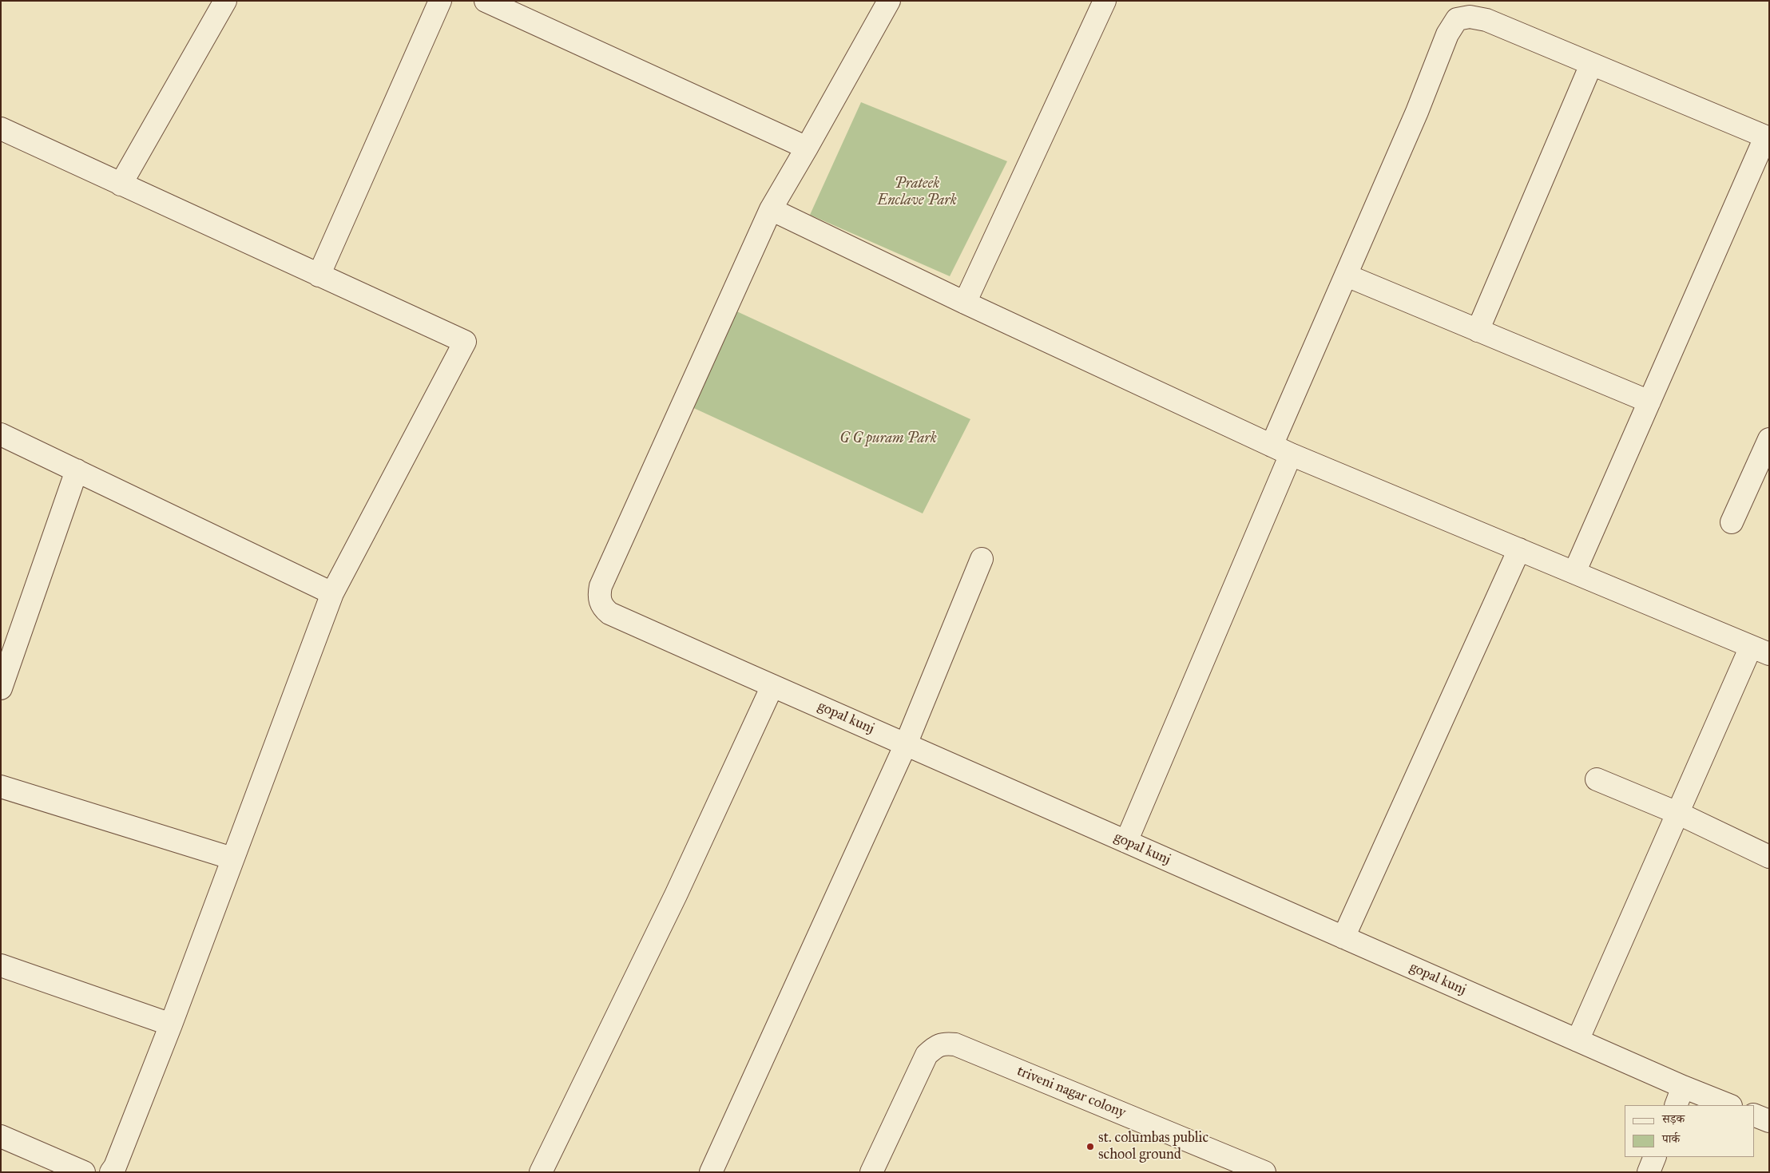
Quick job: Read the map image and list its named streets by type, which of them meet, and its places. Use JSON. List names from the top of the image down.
{
  "streets": {
    "street": ["gopal kunj", "triveni nagar colony"]
  },
  "parks": ["Prateek Enclave Park", "G G puram Park"],
  "places": ["st. columbas public school ground"],
  "legend": ["सड़क", "पार्क"]
}
